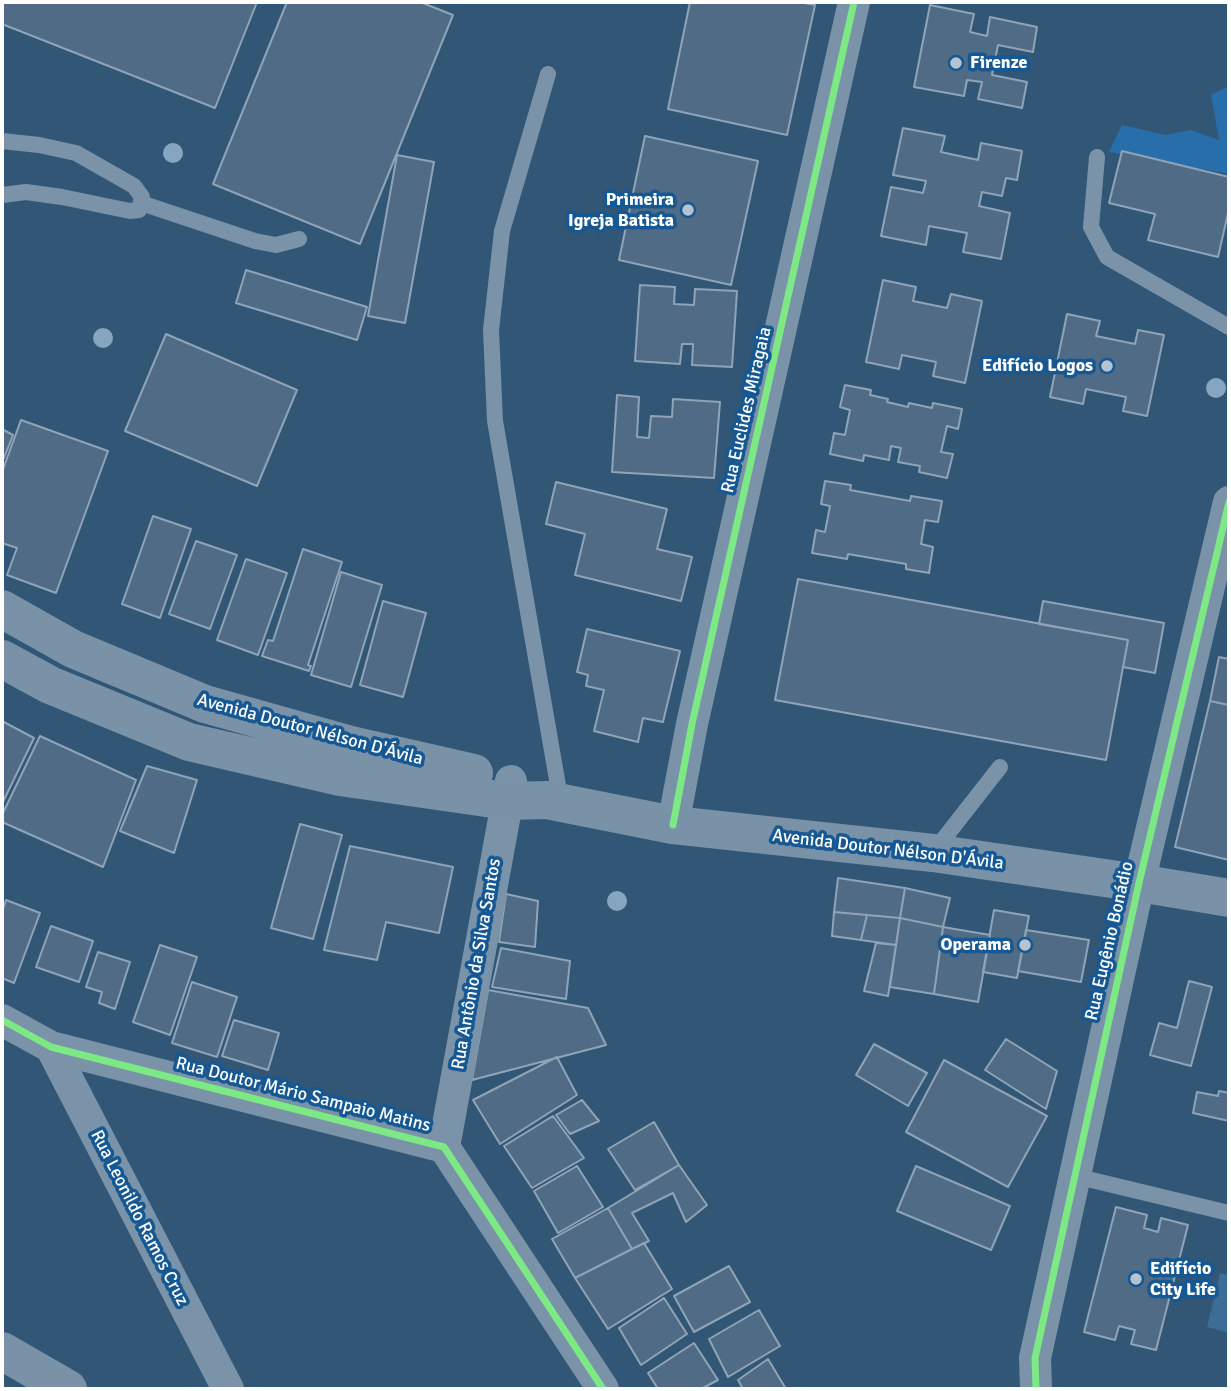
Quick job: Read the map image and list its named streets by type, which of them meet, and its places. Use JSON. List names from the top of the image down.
{
  "streets": {
    "main road": ["Avenida Doutor Nélson D'Ávila"],
    "street": [
      "Rua Euclides Miragaia",
      "Rua Eugênio Bonádio",
      "Rua Antônio da Silva Santos",
      "Rua Doutor Mário Sampaio Matins",
      "Rua Leonildo Ramos Cruz"
    ]
  },
  "crossings": [
    ["Rua Euclides Miragaia", "Avenida Doutor Nélson D'Ávila"],
    ["Avenida Doutor Nélson D'Ávila", "Rua Eugênio Bonádio"],
    ["Avenida Doutor Nélson D'Ávila", "Rua Antônio da Silva Santos"],
    ["Rua Antônio da Silva Santos", "Rua Doutor Mário Sampaio Matins"],
    ["Rua Doutor Mário Sampaio Matins", "Rua Leonildo Ramos Cruz"]
  ],
  "places": [
    "Firenze",
    "Primeira Igreja Batista",
    "Edifício Logos",
    "Operama",
    "Edifício City Life"
  ]
}
